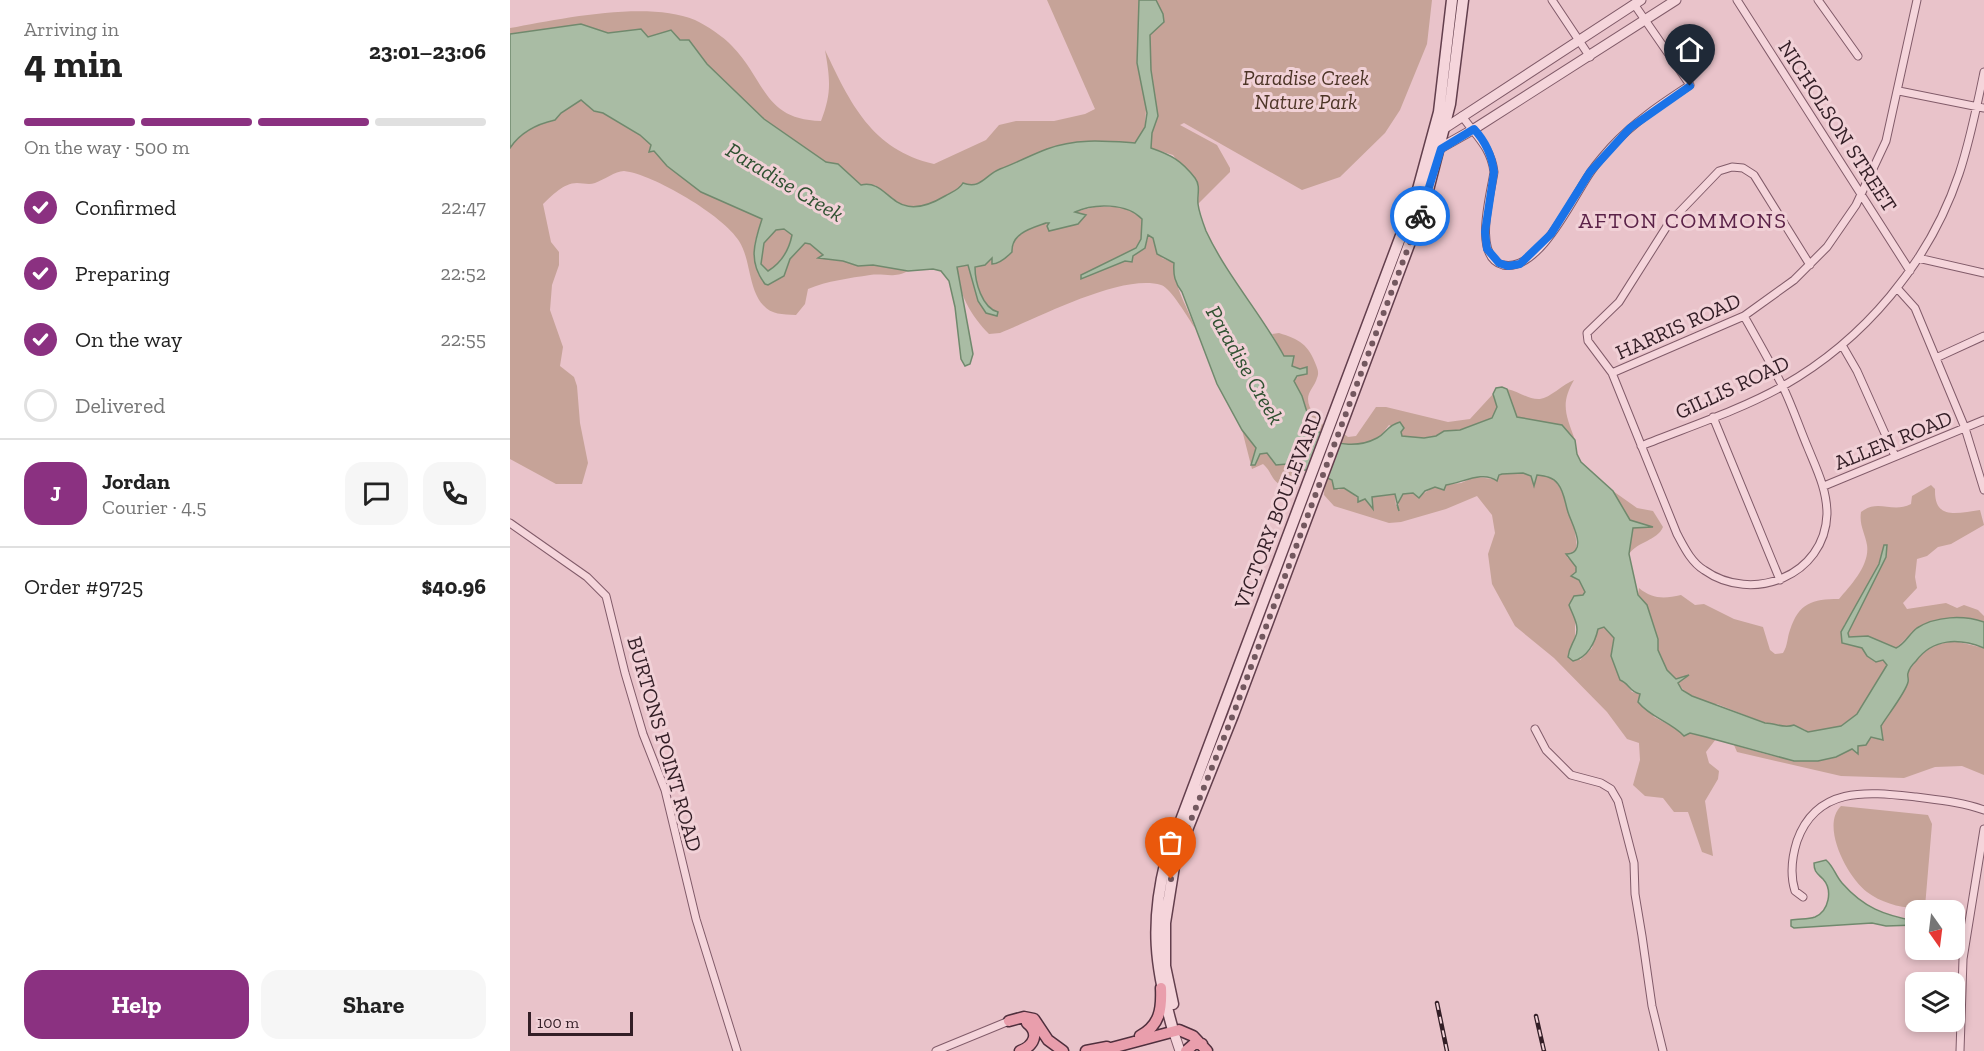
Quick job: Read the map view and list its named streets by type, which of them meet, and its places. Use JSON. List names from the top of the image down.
{
  "streets": {
    "main road": ["VICTORY BOULEVARD"],
    "street": [
      "NICHOLSON STREET",
      "HARRIS ROAD",
      "GILLIS ROAD",
      "ALLEN ROAD",
      "BURTONS POINT ROAD"
    ]
  },
  "crossings": [
    ["NICHOLSON STREET", "HARRIS ROAD"],
    ["NICHOLSON STREET", "GILLIS ROAD"],
    ["HARRIS ROAD", "ALLEN ROAD"],
    ["GILLIS ROAD", "ALLEN ROAD"]
  ],
  "districts": ["AFTON COMMONS"],
  "water": ["Paradise Creek"],
  "parks": ["Paradise Creek Nature Park"],
  "scale_bar": "100 m",
  "north": "bottom",
  "page": {
    "heading": ["4 min", "Arriving in", "23:01–23:06"],
    "panel": [
      "Jordan",
      "Courier · 4.5",
      "Order #9725",
      "$40.96"
    ],
    "bar": "On the way · 500 m",
    "list": [
      ["Confirmed", "22:47"],
      ["Preparing", "22:52"],
      ["On the way", "22:55"],
      "Delivered"
    ],
    "round": "J",
    "buttons": ["Help", "Share"],
    "scale": "100 m"
  }
}
